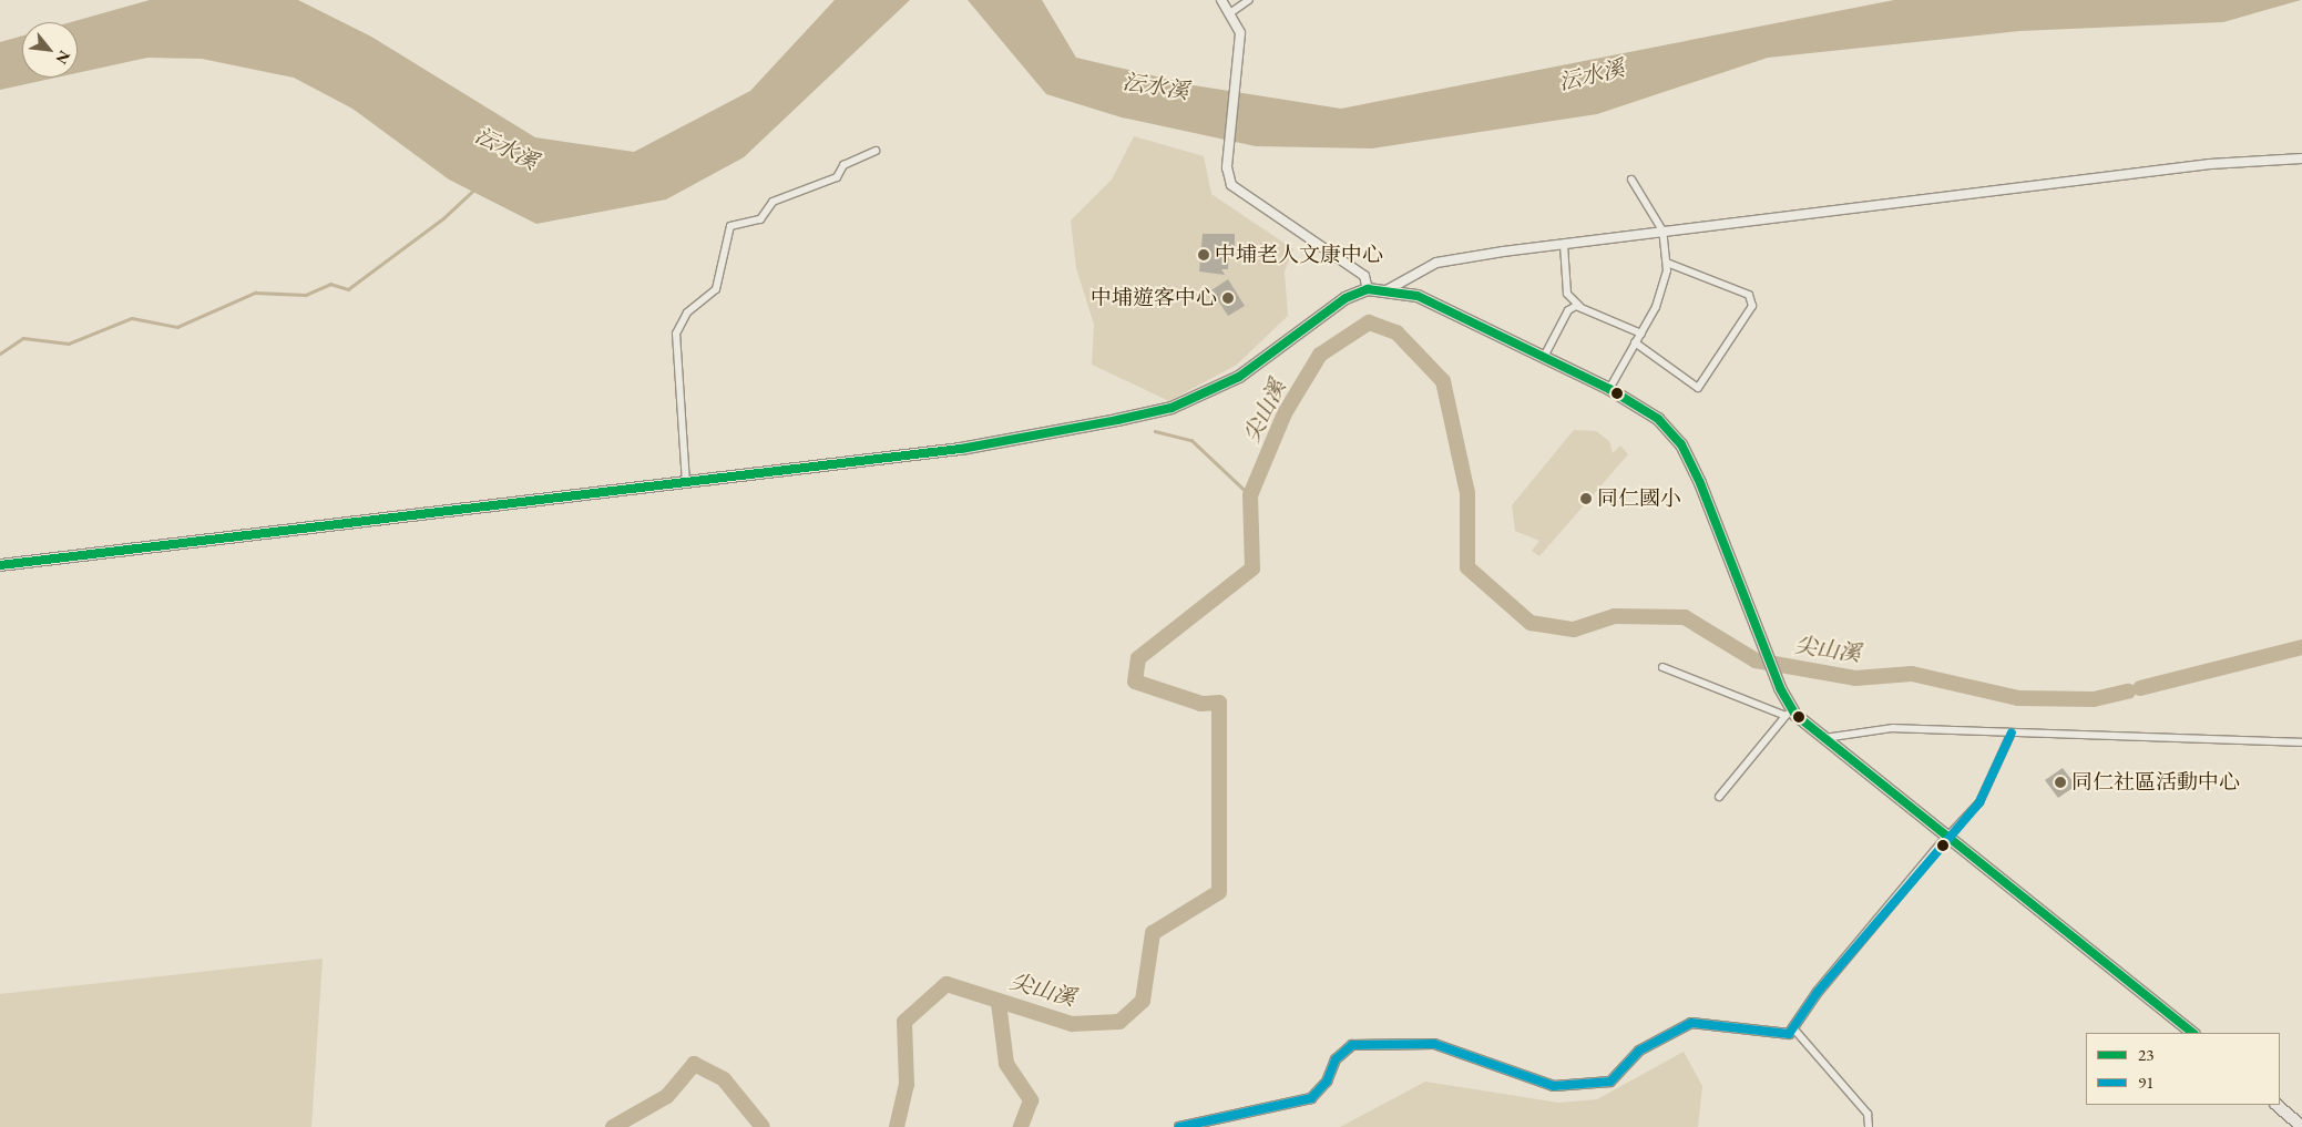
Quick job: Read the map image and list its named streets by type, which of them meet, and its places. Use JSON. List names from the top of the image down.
{
  "water": ["沄水溪", "尖山溪"],
  "places": [
    "中埔老人文康中心",
    "中埔遊客中心",
    "同仁國小",
    "同仁社區活動中心"
  ],
  "lines": ["transit line 23", "transit line 91"],
  "legend": ["23", "91"],
  "north": "bottom right"
}
